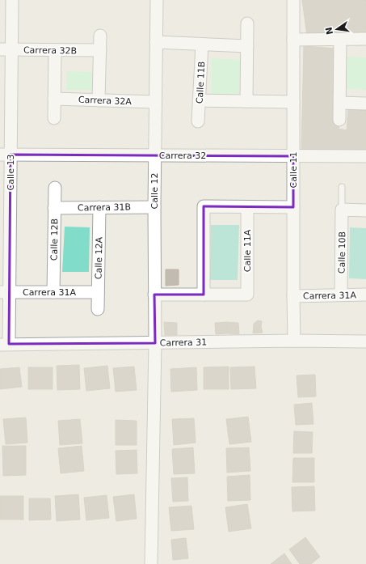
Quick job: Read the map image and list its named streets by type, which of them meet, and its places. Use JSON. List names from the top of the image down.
{
  "streets": {
    "street": [
      "Carrera 32B",
      "Calle 11B",
      "Carrera 32A",
      "Carrera 32",
      "Calle 11",
      "Calle 13",
      "Calle 12",
      "Carrera 31B",
      "Calle 12B",
      "Calle 11A",
      "Calle 10B",
      "Calle 12A",
      "Carrera 31A",
      "Carrera 31"
    ]
  },
  "crossings": [
    ["Carrera 32B", "Calle 13"],
    ["Carrera 32A", "Calle 12"],
    ["Carrera 32", "Calle 11"],
    ["Carrera 32", "Calle 13"],
    ["Carrera 32", "Calle 12"],
    ["Calle 11", "Carrera 31A"],
    ["Calle 11", "Carrera 31"],
    ["Calle 13", "Carrera 31A"],
    ["Calle 13", "Carrera 31"],
    ["Calle 12", "Carrera 31B"],
    ["Calle 12", "Carrera 31"],
    ["Carrera 31B", "Calle 12B"],
    ["Carrera 31B", "Calle 12A"],
    ["Calle 12B", "Carrera 31A"],
    ["Calle 10B", "Carrera 31A"],
    ["Calle 12A", "Carrera 31A"]
  ],
  "north": "left"
}
